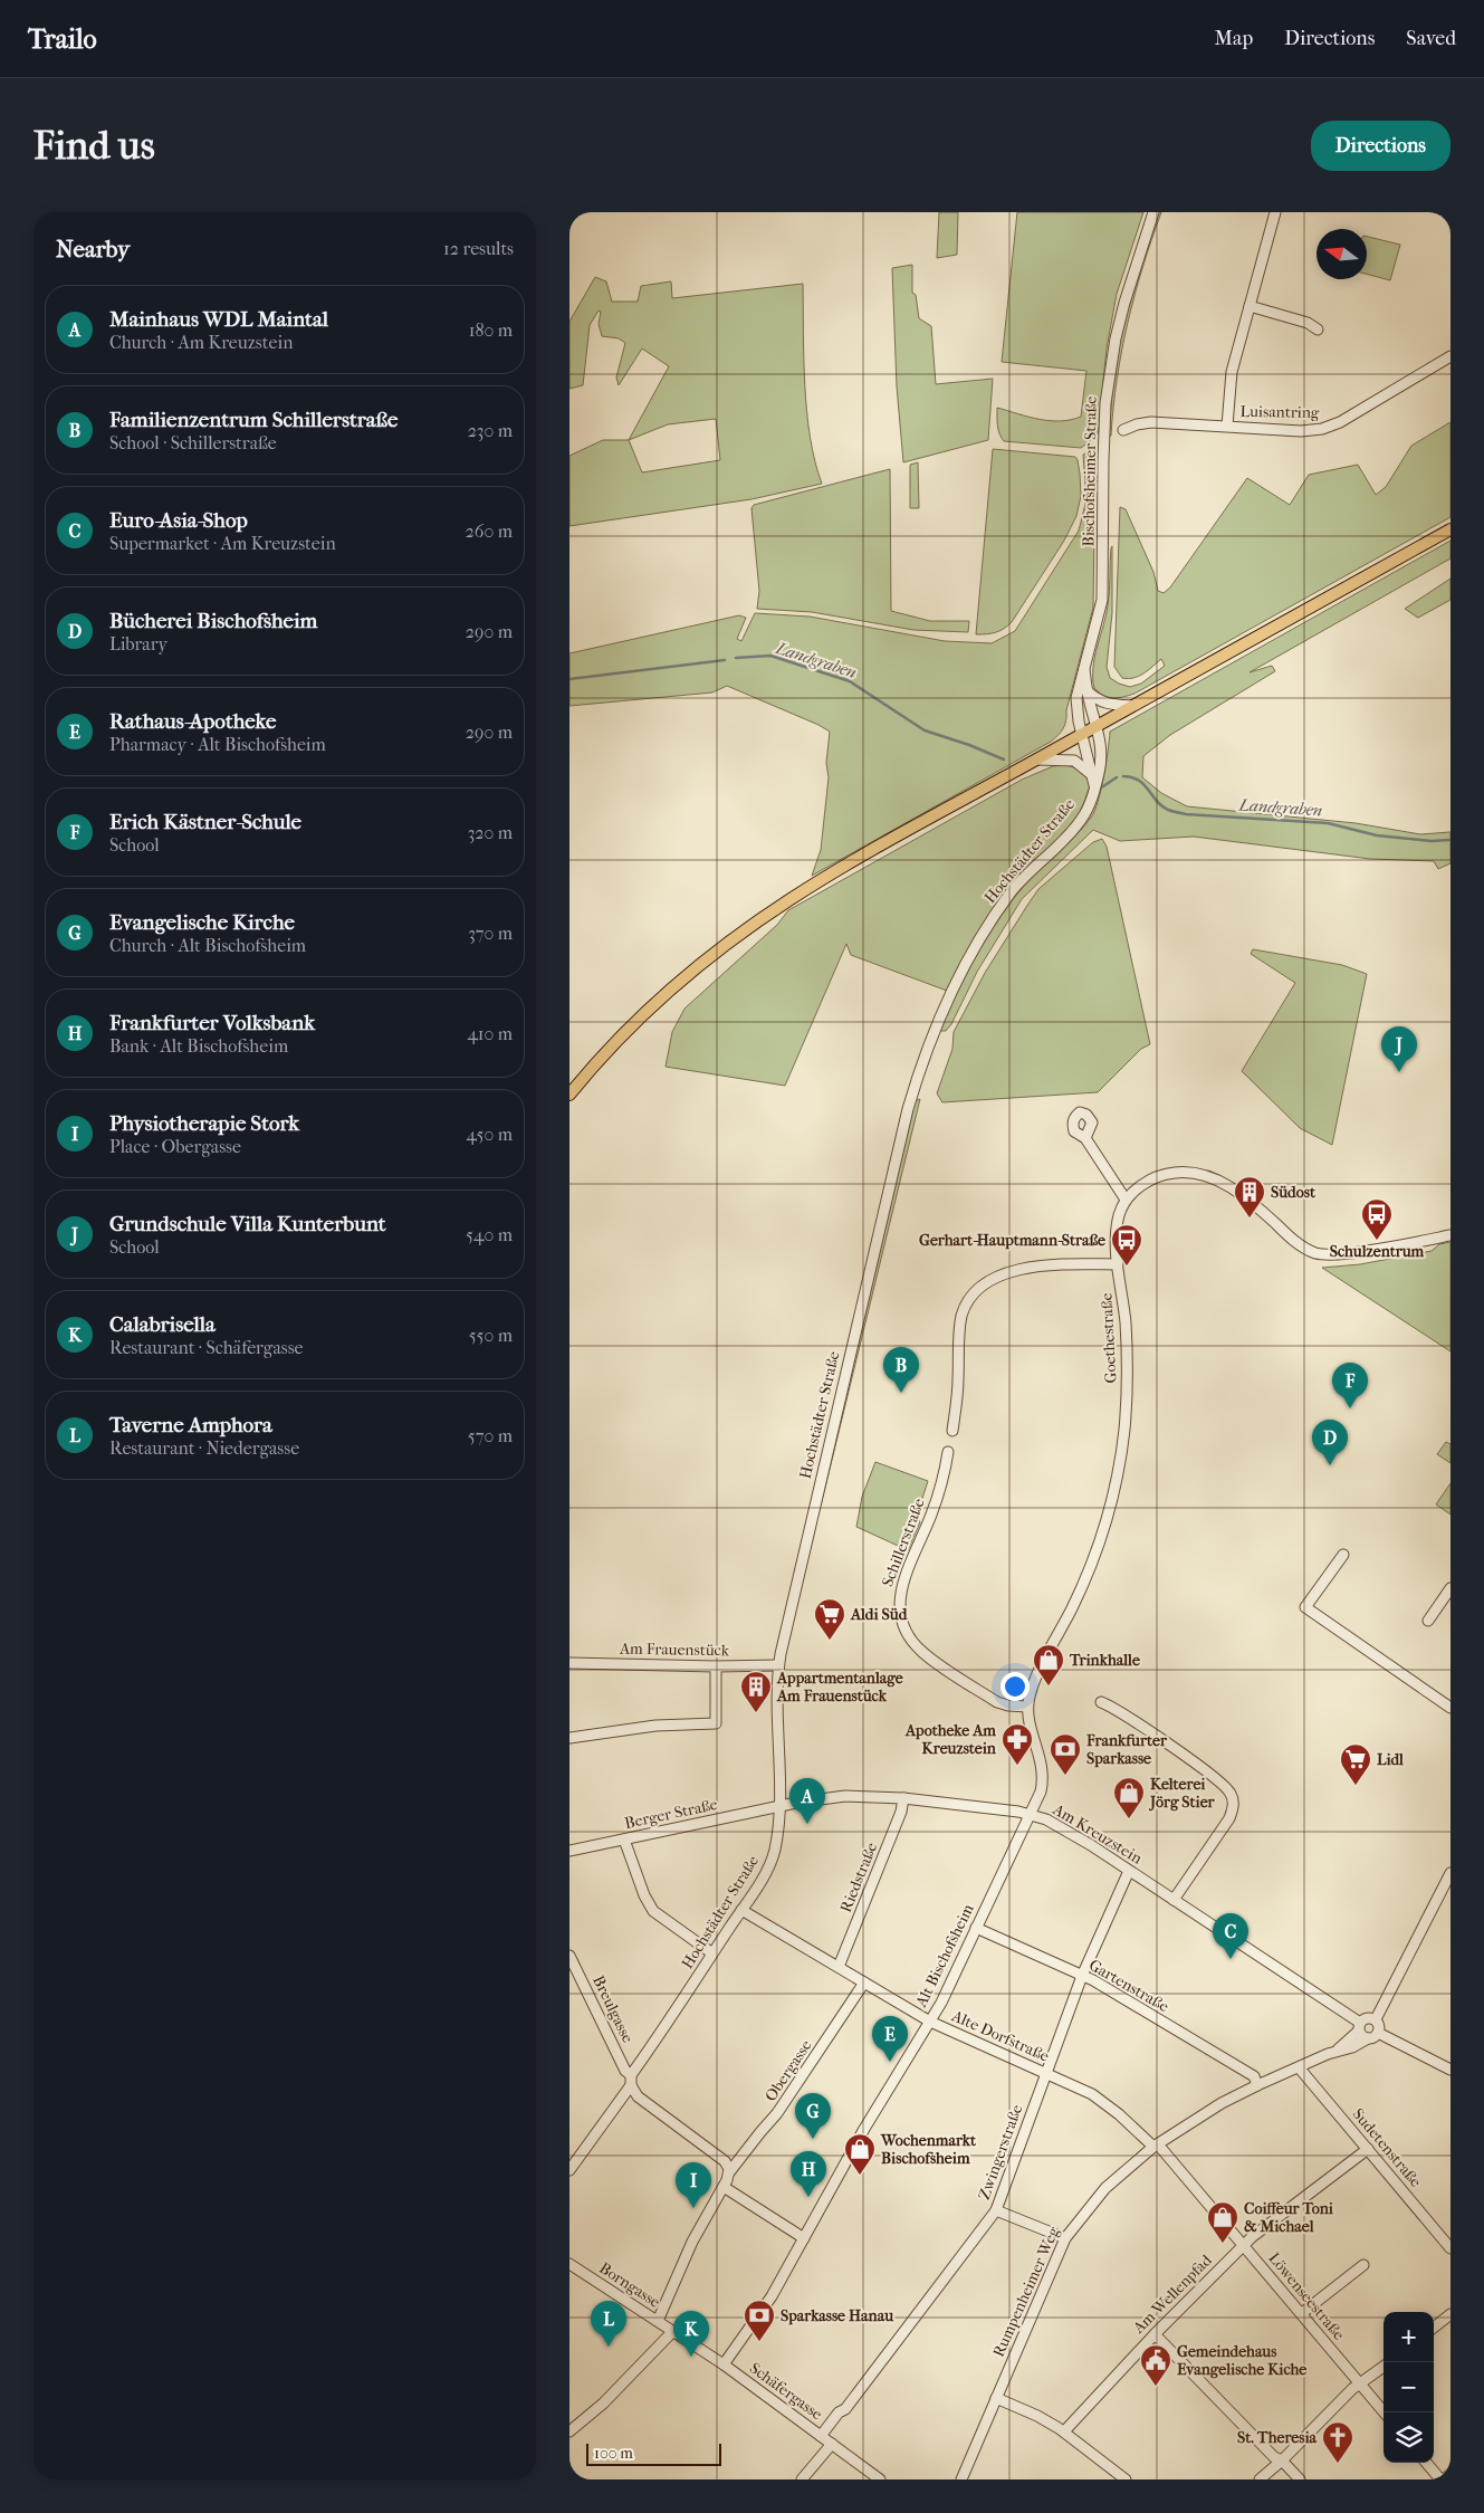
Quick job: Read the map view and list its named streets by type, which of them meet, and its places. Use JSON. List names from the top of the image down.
{
  "streets": {
    "street": [
      "Luisantring",
      "Bischofsheimer Straße",
      "Hochstädter Straße",
      "Goethestraße",
      "Schillerstraße",
      "Am Frauenstück",
      "Berger Straße",
      "Am Kreuzstein",
      "Riedstraße",
      "Alt Bischofsheim",
      "Gartenstraße",
      "Breulgasse",
      "Alte Dorfstraße",
      "Obergasse",
      "Sudetenstraße",
      "Zwingerstraße",
      "Borngasse",
      "Rumpenheimer Weg",
      "Am Wellenpfad",
      "Löwenseestraße",
      "Schäfergasse"
    ]
  },
  "crossings": [
    ["Bischofsheimer Straße", "Hochstädter Straße"],
    ["Hochstädter Straße", "Am Frauenstück"],
    ["Hochstädter Straße", "Berger Straße"],
    ["Hochstädter Straße", "Am Kreuzstein"],
    ["Hochstädter Straße", "Breulgasse"],
    ["Hochstädter Straße", "Alte Dorfstraße"],
    ["Goethestraße", "Schillerstraße"],
    ["Goethestraße", "Am Kreuzstein"],
    ["Goethestraße", "Alt Bischofsheim"],
    ["Berger Straße", "Am Kreuzstein"],
    ["Am Kreuzstein", "Riedstraße"],
    ["Am Kreuzstein", "Alt Bischofsheim"],
    ["Am Kreuzstein", "Zwingerstraße"],
    ["Am Kreuzstein", "Rumpenheimer Weg"],
    ["Riedstraße", "Alte Dorfstraße"],
    ["Alt Bischofsheim", "Gartenstraße"],
    ["Alt Bischofsheim", "Alte Dorfstraße"],
    ["Alt Bischofsheim", "Schäfergasse"],
    ["Gartenstraße", "Zwingerstraße"],
    ["Gartenstraße", "Rumpenheimer Weg"],
    ["Breulgasse", "Obergasse"],
    ["Alte Dorfstraße", "Obergasse"],
    ["Alte Dorfstraße", "Zwingerstraße"],
    ["Alte Dorfstraße", "Rumpenheimer Weg"],
    ["Alte Dorfstraße", "Löwenseestraße"],
    ["Obergasse", "Borngasse"],
    ["Sudetenstraße", "Rumpenheimer Weg"],
    ["Sudetenstraße", "Am Wellenpfad"],
    ["Zwingerstraße", "Schäfergasse"],
    ["Borngasse", "Schäfergasse"],
    ["Rumpenheimer Weg", "Löwenseestraße"],
    ["Am Wellenpfad", "Löwenseestraße"]
  ],
  "water": ["Landgraben"],
  "places": {
    "building": ["Südost", "Appartmentanlage Am Frauenstück"],
    "bus stop": ["Schulzentrum", "Gerhart-Hauptmann-Straße"],
    "supermarket": ["Aldi Süd", "Lidl"],
    "shop": [
      "Trinkhalle",
      "Kelterei Jörg Stier",
      "Wochenmarkt Bischofsheim",
      "Coiffeur Toni & Michael"
    ],
    "pharmacy": ["Apotheke Am Kreuzstein"],
    "bank": ["Frankfurter Sparkasse", "Sparkasse Hanau"],
    "public building": ["Gemeindehaus Evangelische Kiche"],
    "church": ["St. Theresia"]
  },
  "scale_bar": "100 m",
  "north": "left",
  "page": {
    "header": "Trailo",
    "nav": ["Map", "Directions", "Saved"],
    "buttons": "Directions",
    "title": "Find us",
    "heading": ["Nearby", "12 results"],
    "list": [
      {
        "mark": "A",
        "name": "Mainhaus WDL Maintal",
        "note": "Church · Am Kreuzstein",
        "value": "180 m"
      },
      {
        "mark": "B",
        "name": "Familienzentrum Schillerstraße",
        "note": "School · Schillerstraße",
        "value": "230 m"
      },
      {
        "mark": "C",
        "name": "Euro-Asia-Shop",
        "note": "Supermarket · Am Kreuzstein",
        "value": "260 m"
      },
      {
        "mark": "D",
        "name": "Bücherei Bischofsheim",
        "note": "Library",
        "value": "290 m"
      },
      {
        "mark": "E",
        "name": "Rathaus-Apotheke",
        "note": "Pharmacy · Alt Bischofsheim",
        "value": "290 m"
      },
      {
        "mark": "F",
        "name": "Erich Kästner-Schule",
        "note": "School",
        "value": "320 m"
      },
      {
        "mark": "G",
        "name": "Evangelische Kirche",
        "note": "Church · Alt Bischofsheim",
        "value": "370 m"
      },
      {
        "mark": "H",
        "name": "Frankfurter Volksbank",
        "note": "Bank · Alt Bischofsheim",
        "value": "410 m"
      },
      {
        "mark": "I",
        "name": "Physiotherapie Stork",
        "note": "Place · Obergasse",
        "value": "450 m"
      },
      {
        "mark": "J",
        "name": "Grundschule Villa Kunterbunt",
        "note": "School",
        "value": "540 m"
      },
      {
        "mark": "K",
        "name": "Calabrisella",
        "note": "Restaurant · Schäfergasse",
        "value": "550 m"
      },
      {
        "mark": "L",
        "name": "Taverne Amphora",
        "note": "Restaurant · Niedergasse",
        "value": "570 m"
      }
    ],
    "pins": [
      "J",
      "B",
      "F",
      "D",
      "A",
      "C",
      "E",
      "G",
      "H",
      "I",
      "L",
      "K"
    ],
    "map_buttons": ["+", "−"],
    "scale": "100 m"
  }
}
